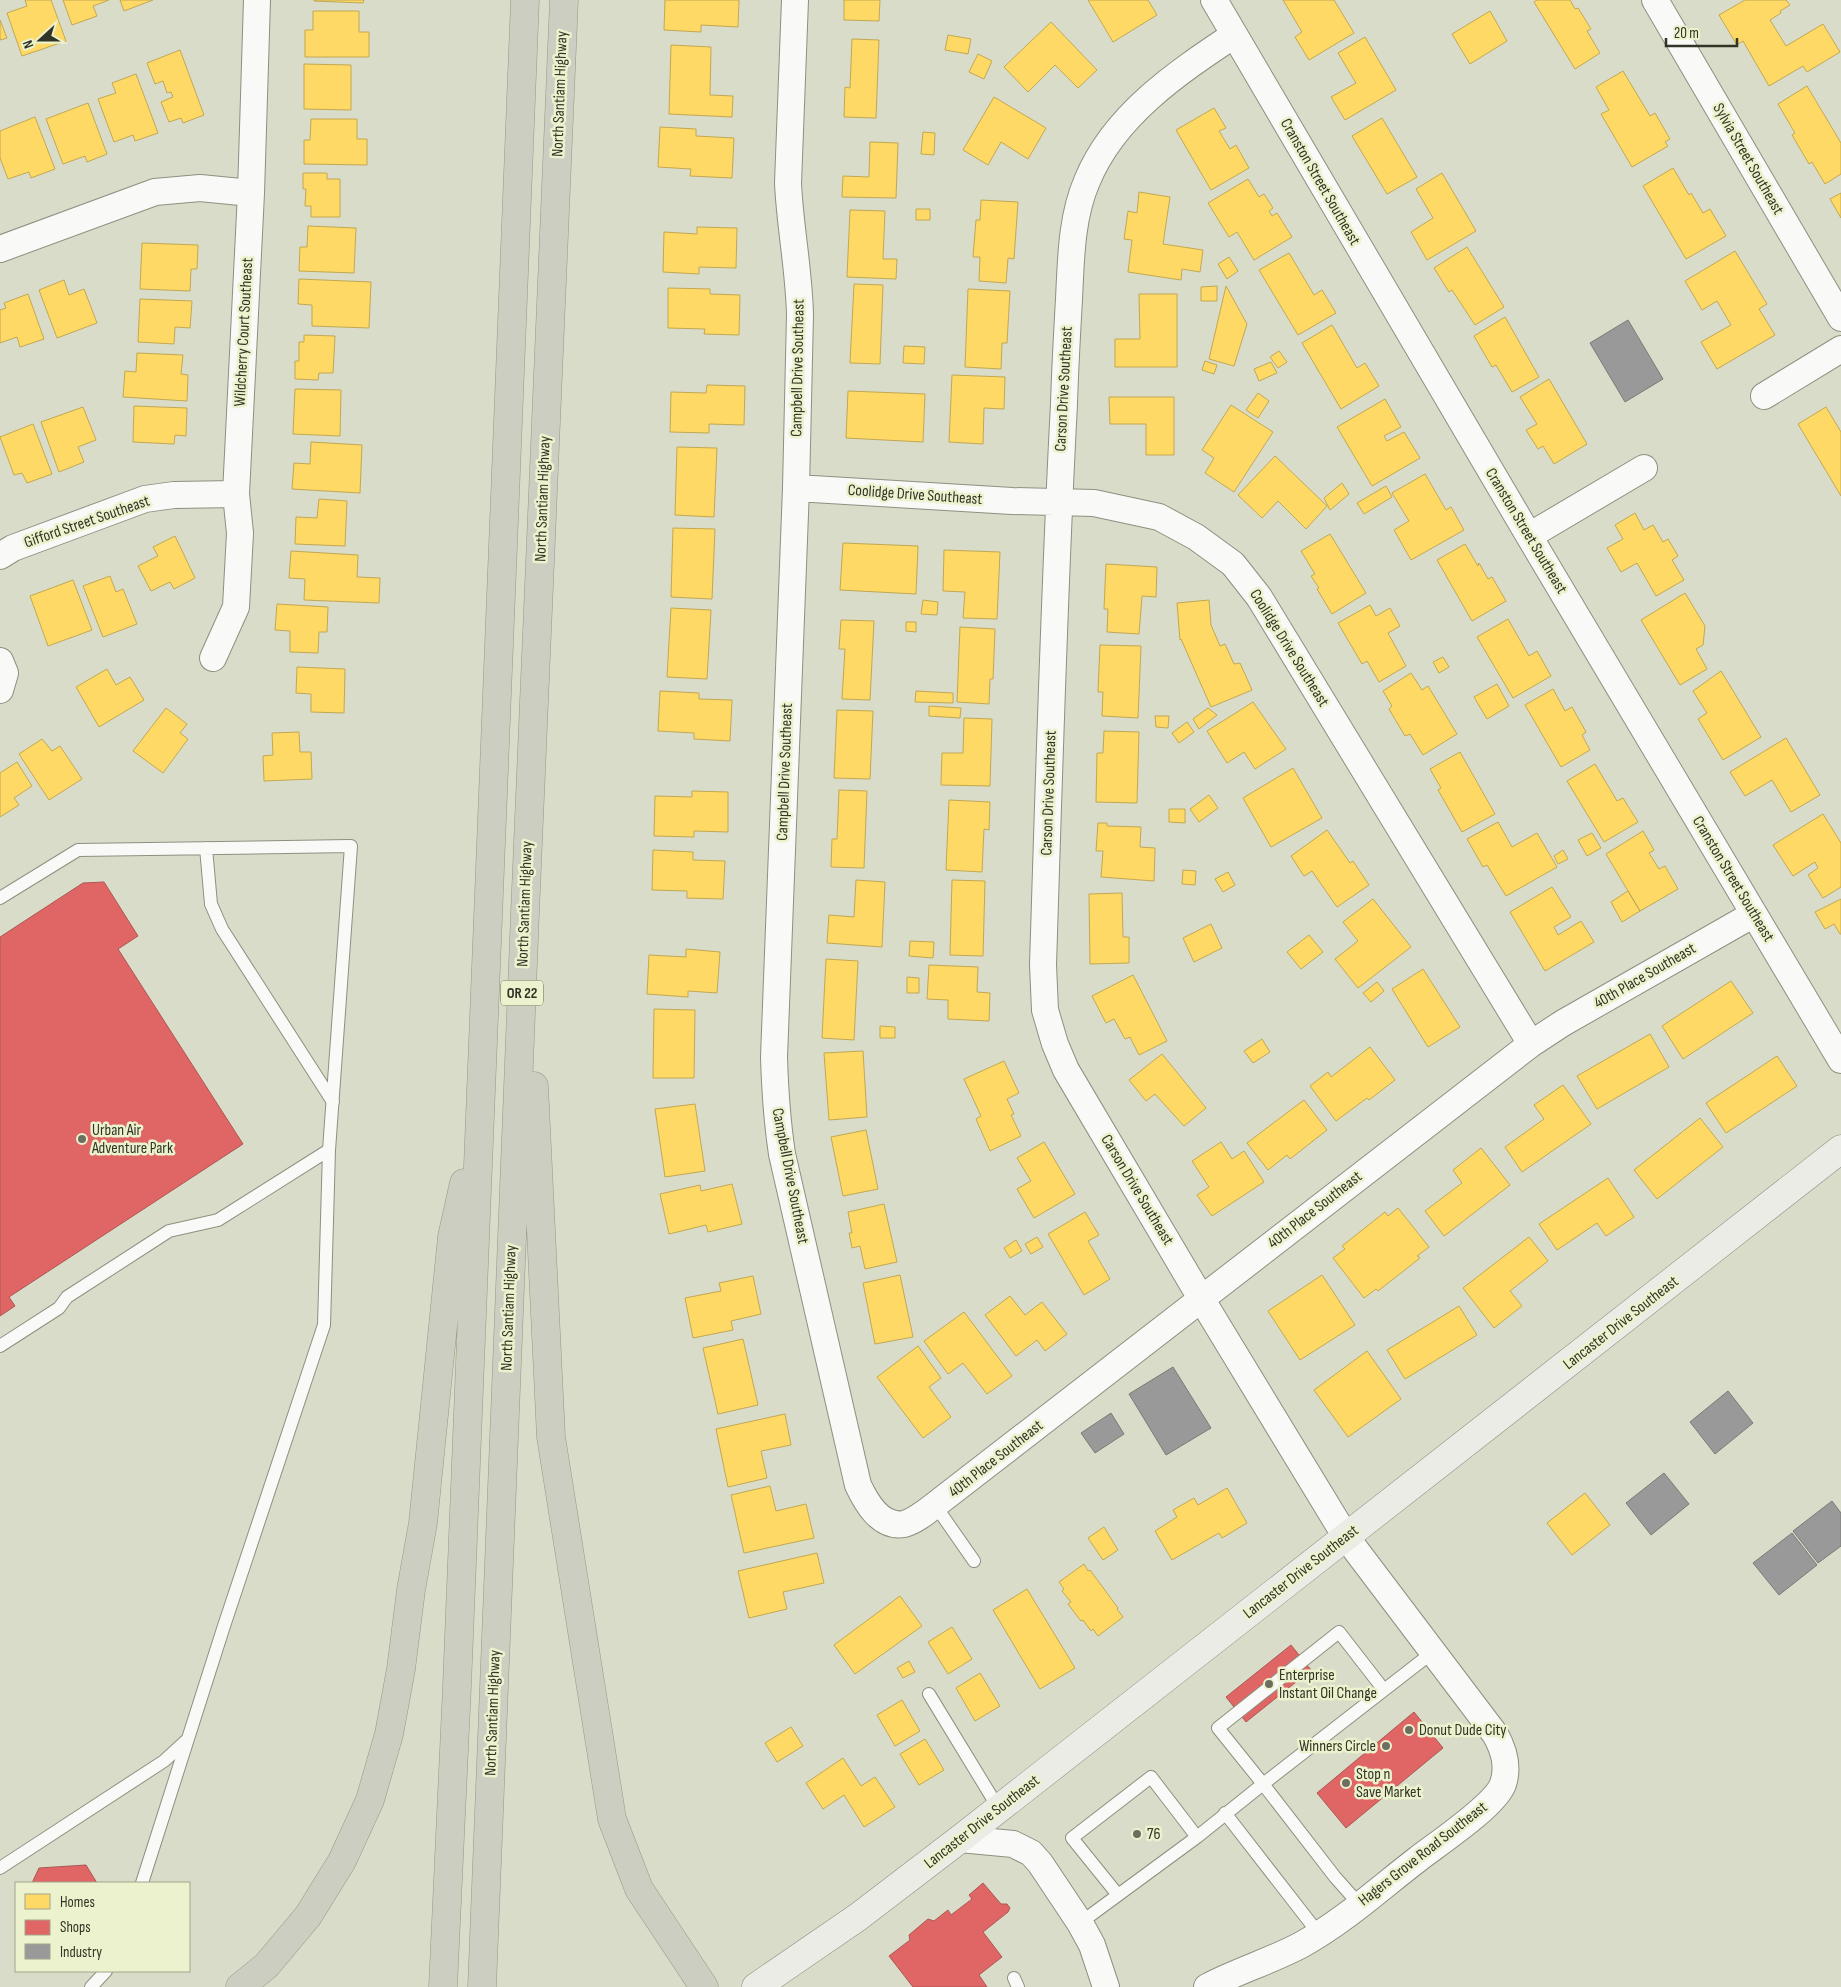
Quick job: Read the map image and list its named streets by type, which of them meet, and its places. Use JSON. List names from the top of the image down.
{
  "streets": {
    "highway": ["North Santiam Highway", "OR 22"],
    "main road": ["Lancaster Drive Southeast"],
    "street": [
      "Sylvia Street Southeast",
      "Cranston Street Southeast",
      "Wildcherry Court Southeast",
      "Campbell Drive Southeast",
      "Carson Drive Southeast",
      "Coolidge Drive Southeast",
      "Gifford Street Southeast",
      "40th Place Southeast",
      "Hagers Grove Road Southeast"
    ]
  },
  "crossings": [
    ["Cranston Street Southeast", "Carson Drive Southeast"],
    ["Cranston Street Southeast", "40th Place Southeast"],
    ["Wildcherry Court Southeast", "Gifford Street Southeast"],
    ["Campbell Drive Southeast", "Coolidge Drive Southeast"],
    ["Campbell Drive Southeast", "40th Place Southeast"],
    ["Carson Drive Southeast", "Coolidge Drive Southeast"],
    ["Carson Drive Southeast", "40th Place Southeast"],
    ["Carson Drive Southeast", "Lancaster Drive Southeast"],
    ["Carson Drive Southeast", "Hagers Grove Road Southeast"],
    ["Coolidge Drive Southeast", "40th Place Southeast"],
    ["Lancaster Drive Southeast", "Hagers Grove Road Southeast"]
  ],
  "places": [
    "Urban Air Adventure Park",
    "Enterprise Instant Oil Change",
    "Donut Dude City",
    "Winners Circle",
    "Stop n Save Market",
    "76"
  ],
  "legend": ["Homes", "Shops", "Industry"],
  "scale_bar": "20 m",
  "north": "left"
}
